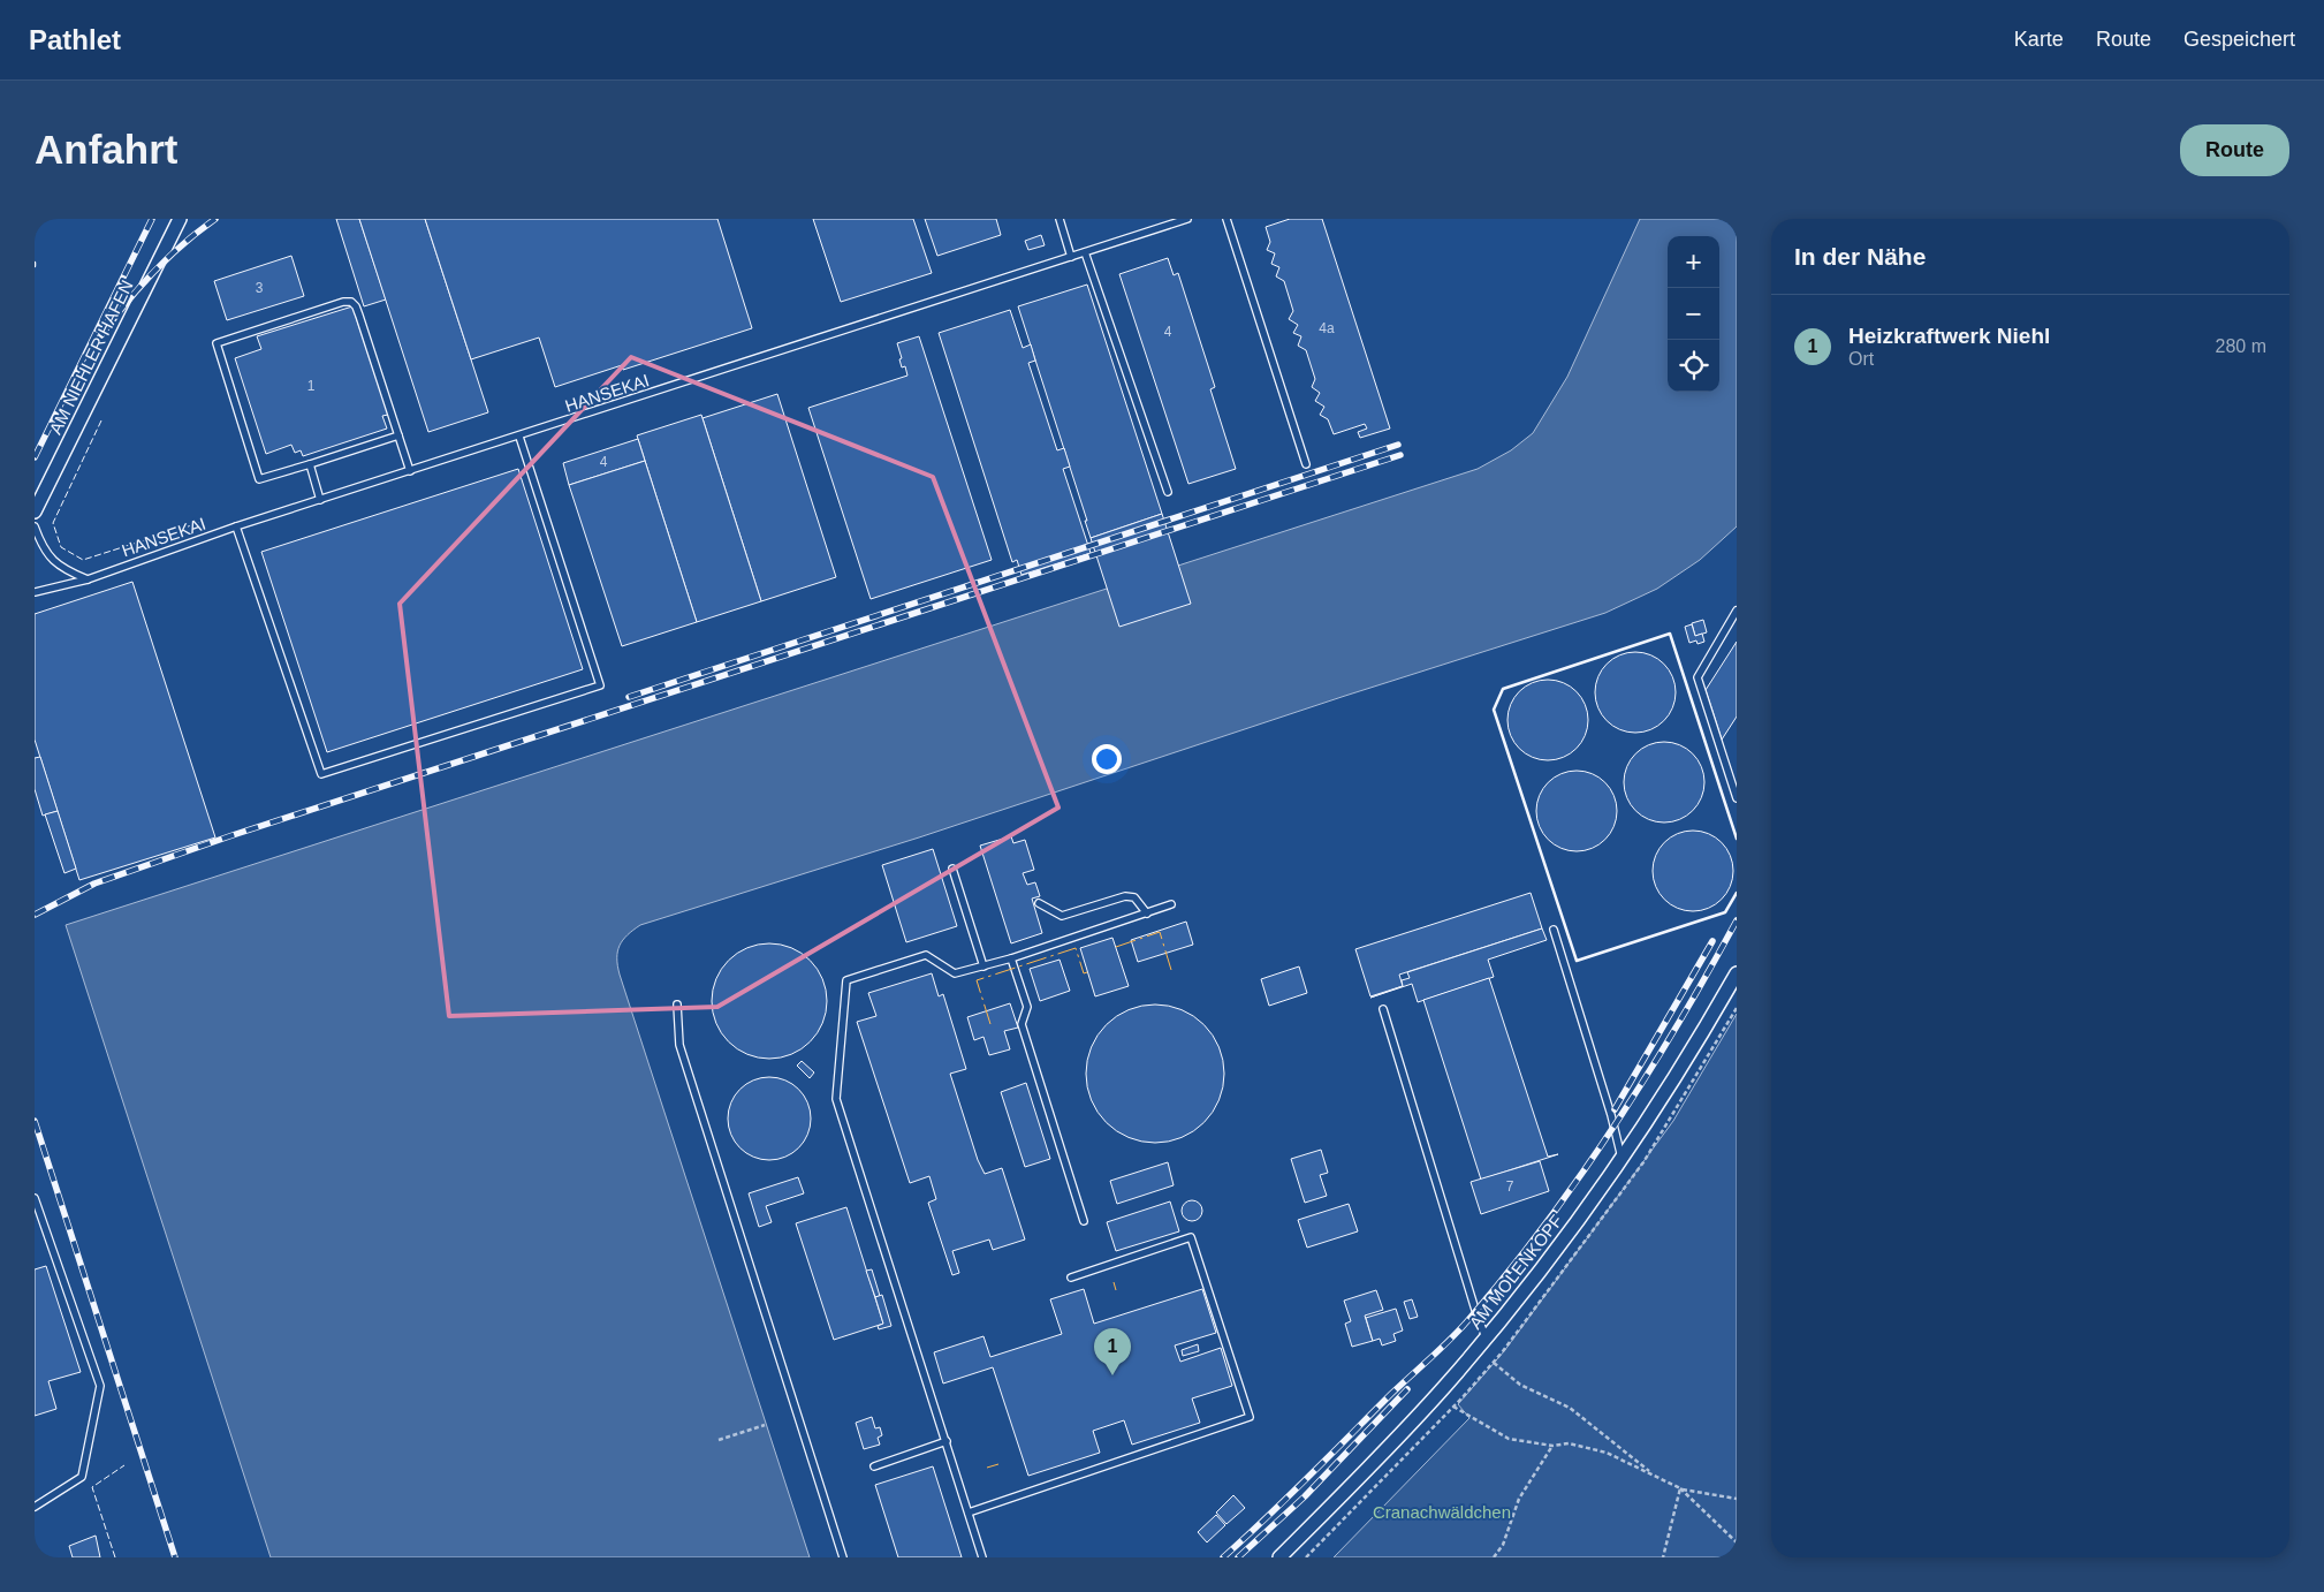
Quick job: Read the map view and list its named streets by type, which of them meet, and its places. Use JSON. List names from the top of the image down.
{
  "streets": {
    "street": ["AM NIEHLER HAFEN", "AM MOLENKOPF"],
    "lane": ["HANSEKAI"]
  },
  "parks": ["Cranachwäldchen"],
  "house_numbers": [
    "3",
    "4a",
    "4",
    "1",
    "4",
    "7"
  ],
  "page": {
    "header": "Pathlet",
    "nav": ["Karte", "Route", "Gespeichert"],
    "buttons": "Route",
    "title": "Anfahrt",
    "heading": "In der Nähe",
    "map_buttons": ["+", "−"],
    "list": [
      {
        "mark": "1",
        "name": "Heizkraftwerk Niehl",
        "note": "Ort",
        "value": "280 m"
      }
    ],
    "pins": "1"
  }
}
